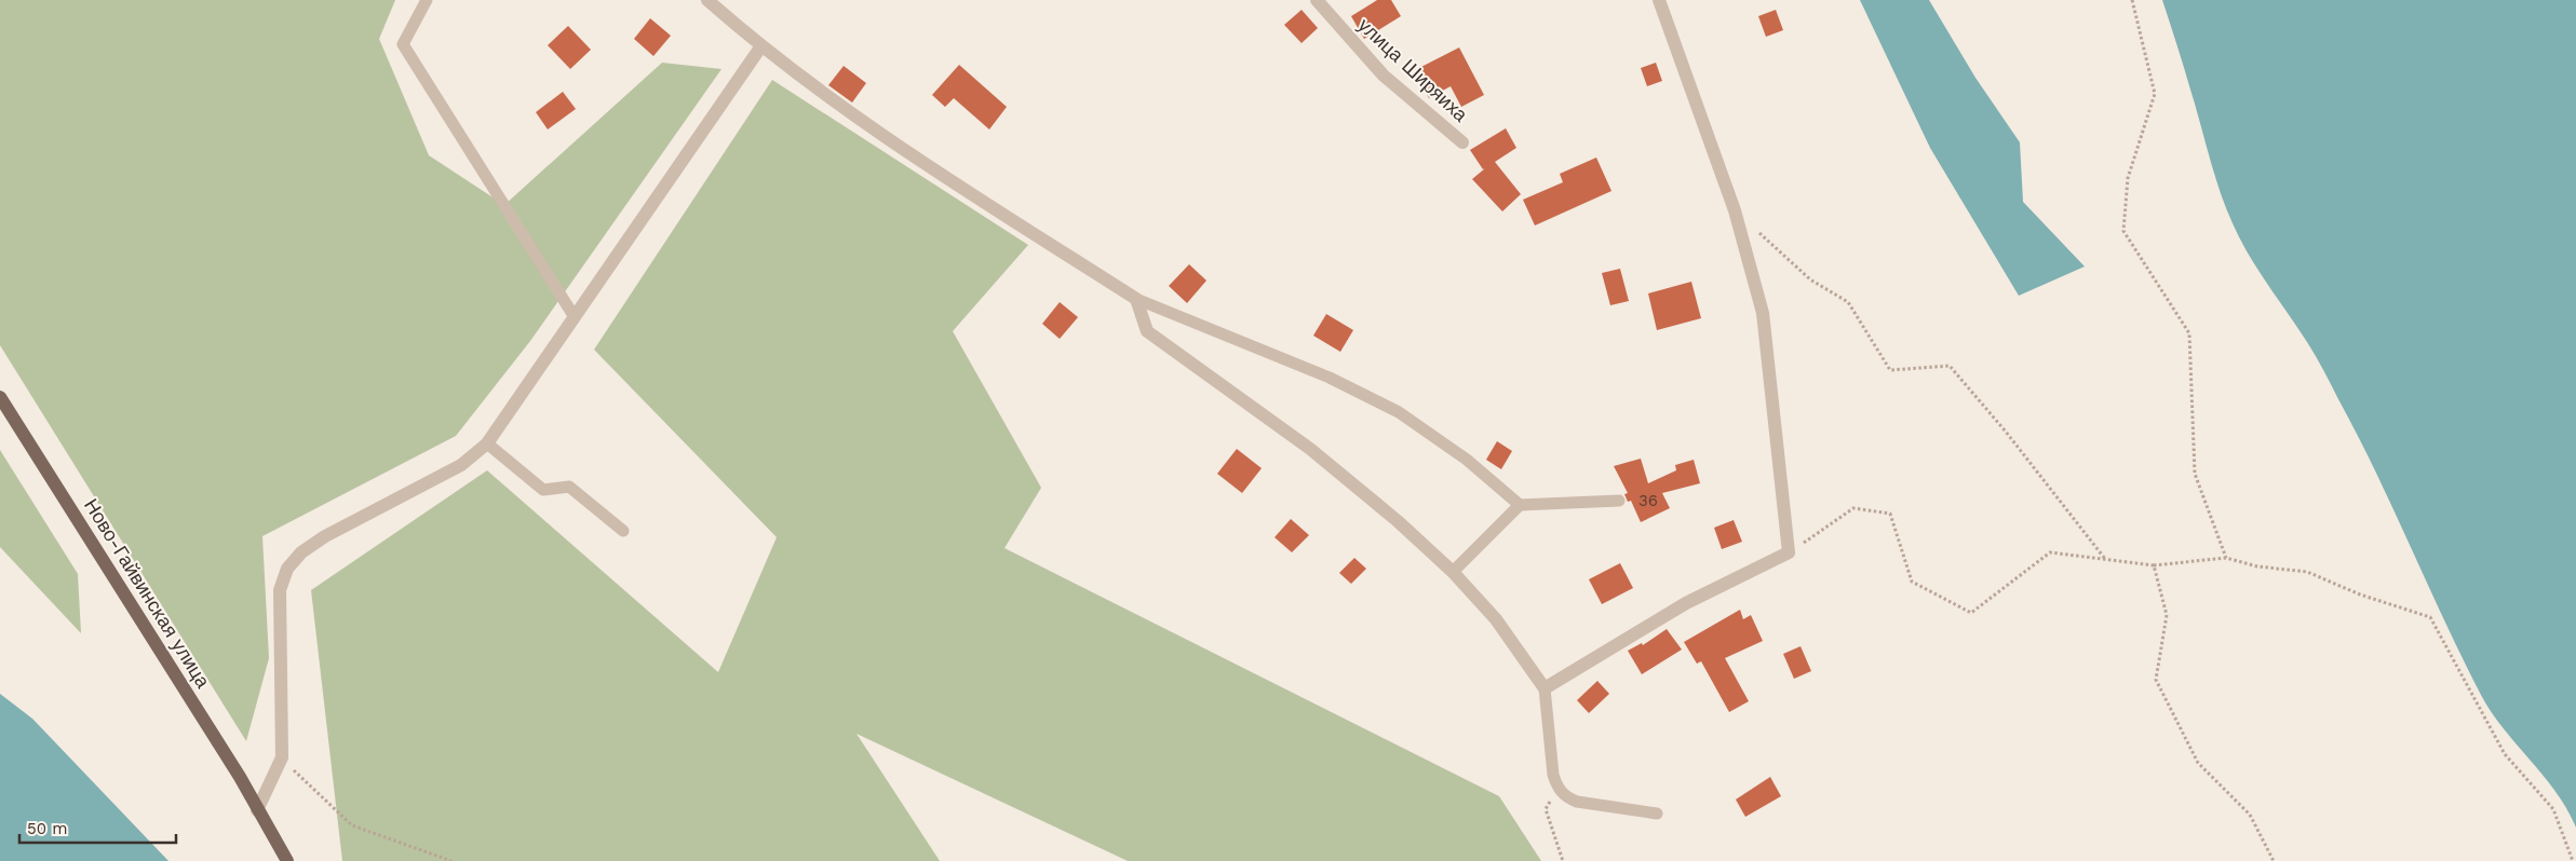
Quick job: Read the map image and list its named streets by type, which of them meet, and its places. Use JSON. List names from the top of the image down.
{
  "streets": {
    "main road": ["Ново-Гайвинская улица"],
    "street": ["улица Ширяиха"]
  },
  "house_numbers": ["36"],
  "scale_bar": "50 m"
}
